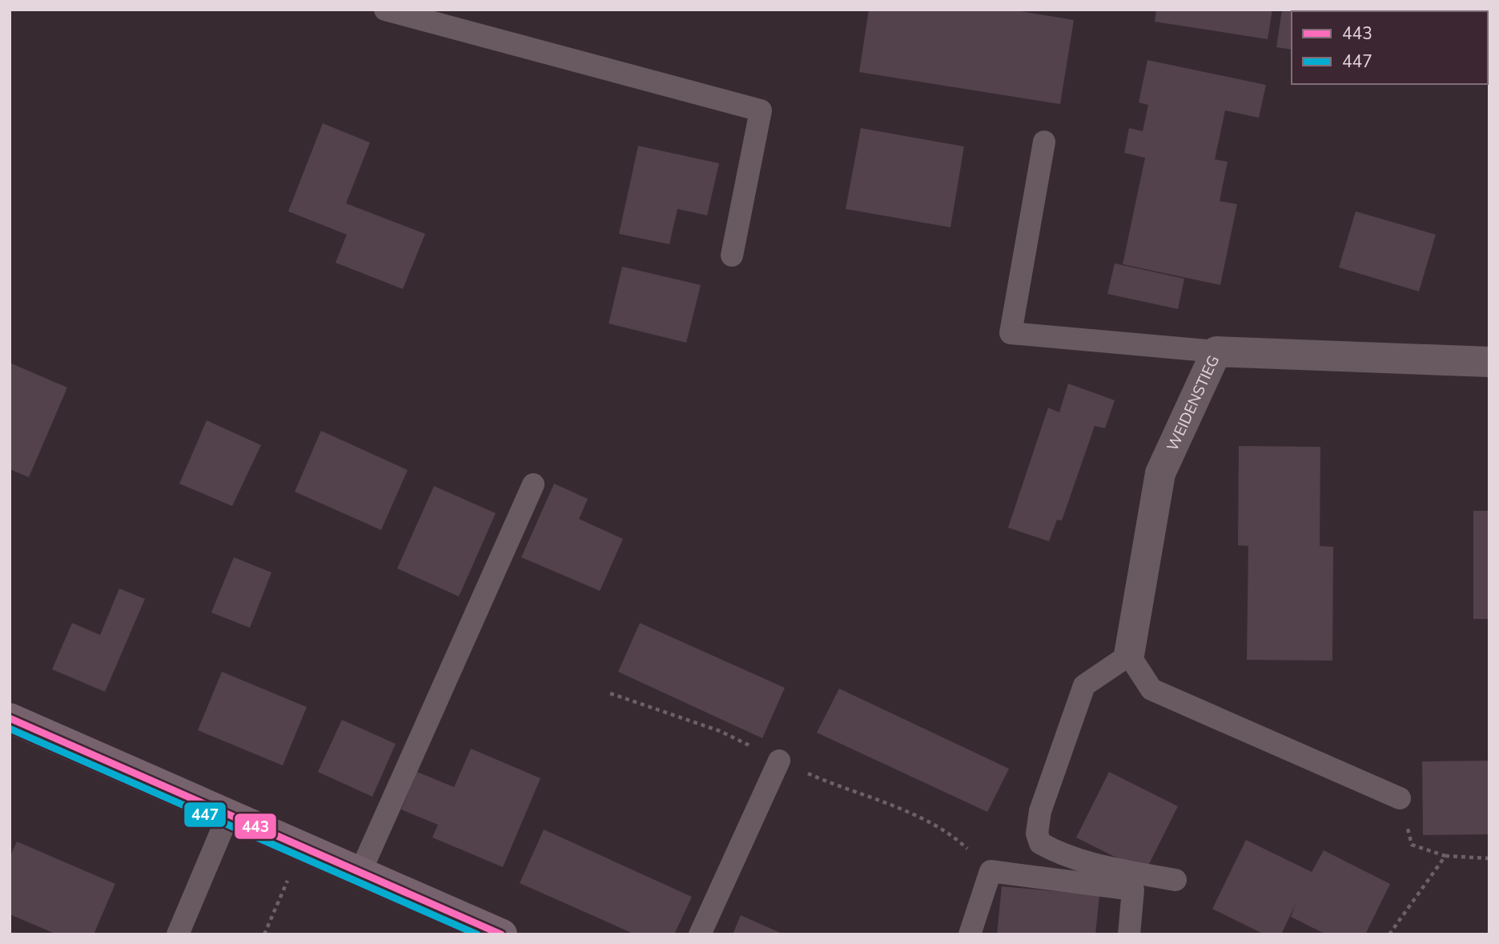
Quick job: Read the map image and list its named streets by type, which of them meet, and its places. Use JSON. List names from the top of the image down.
{
  "streets": {
    "street": ["WEIDENSTIEG"]
  },
  "lines": ["transit line 443", "transit line 447"],
  "legend": ["443", "447"]
}
